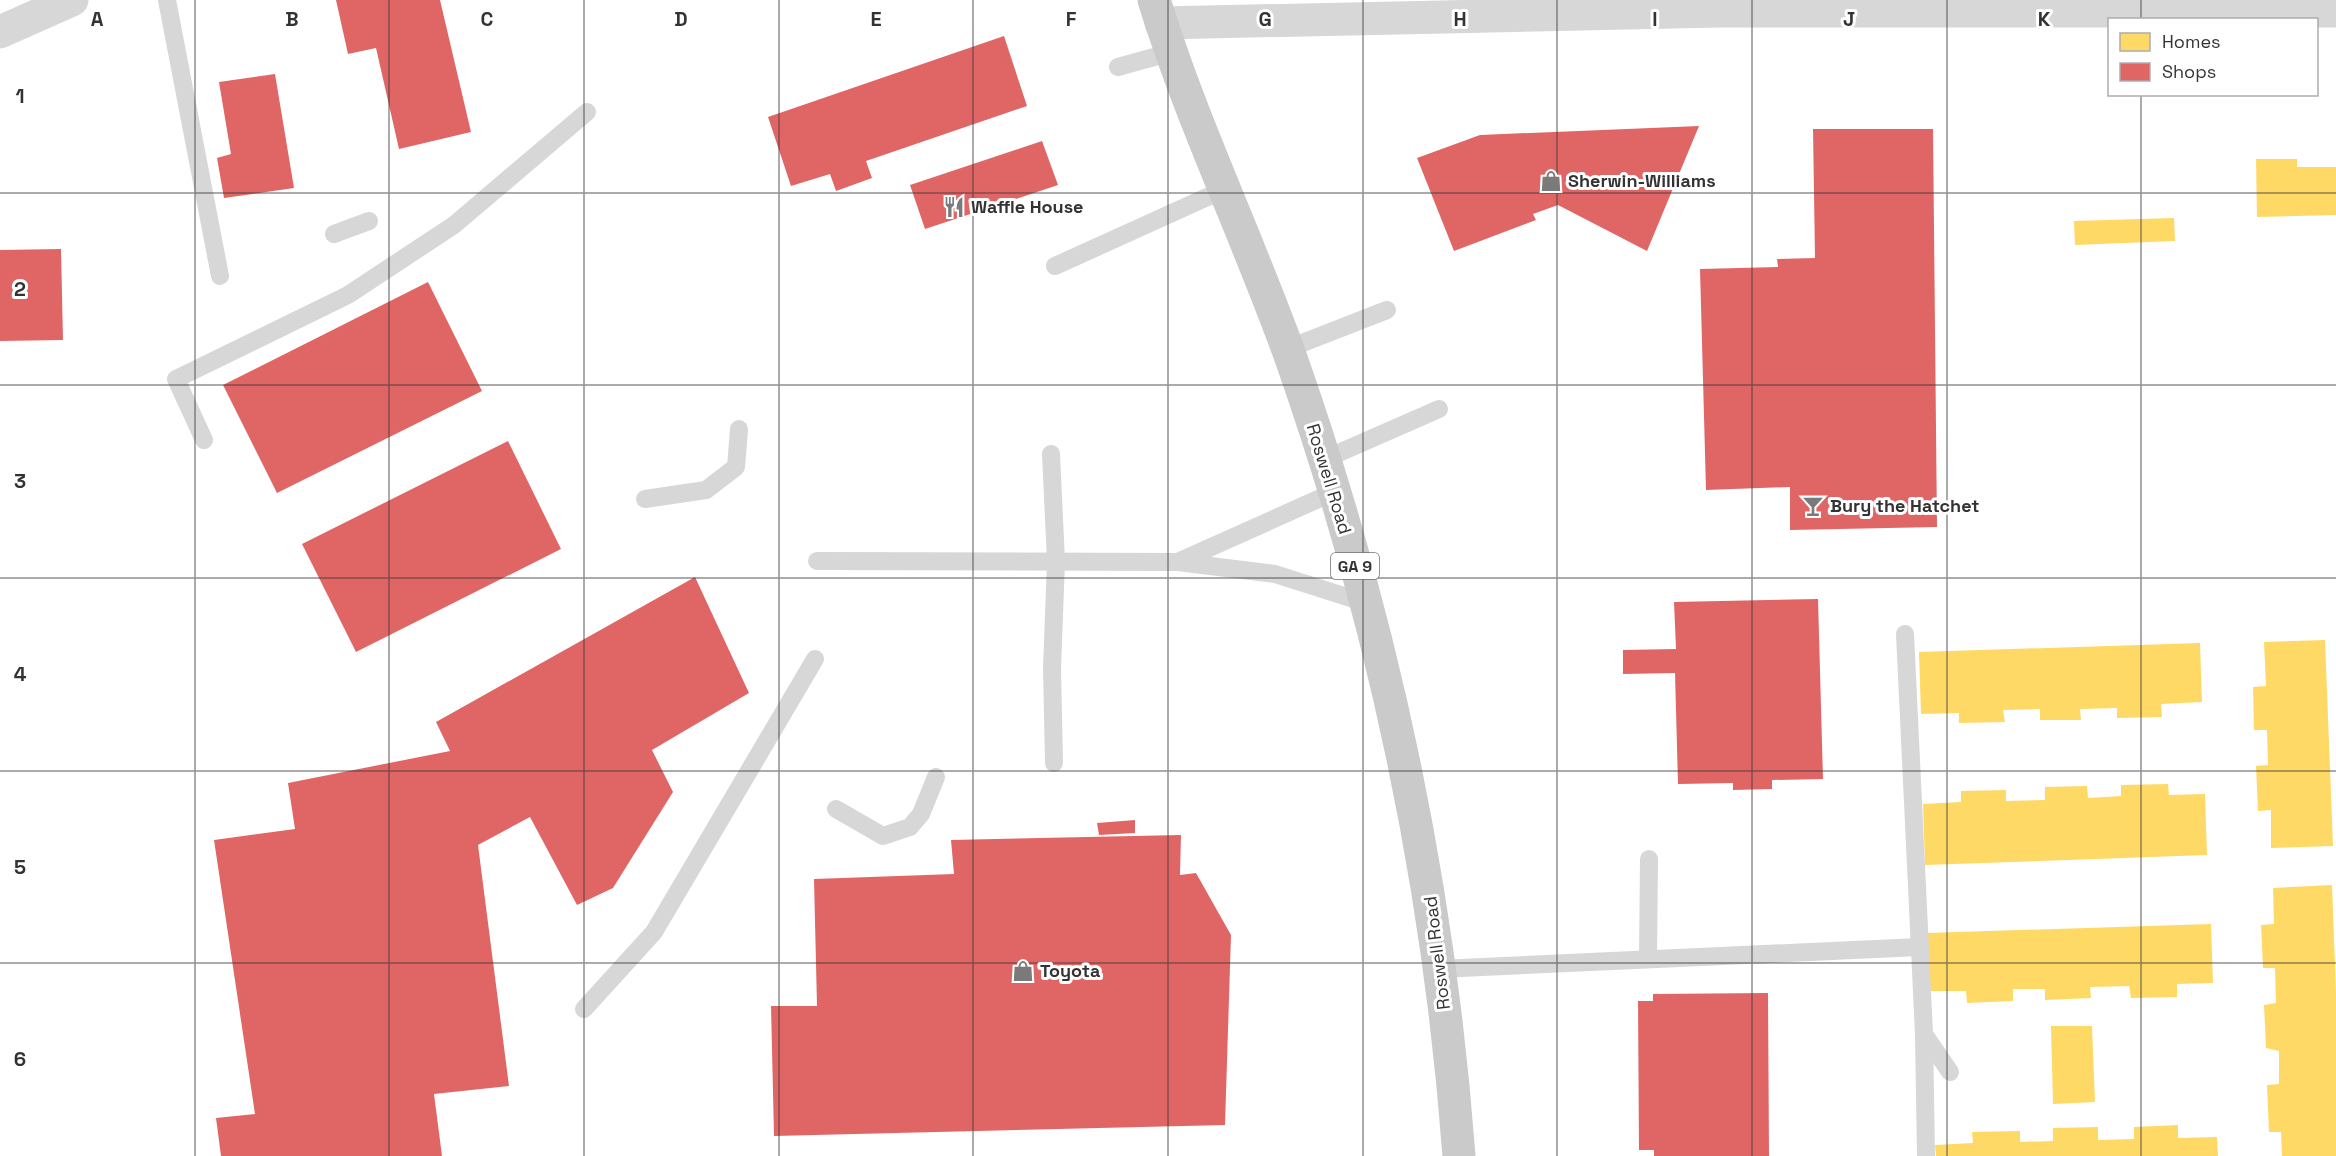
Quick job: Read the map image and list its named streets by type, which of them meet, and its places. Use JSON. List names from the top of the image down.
{
  "streets": {
    "main road": ["Roswell Road", "GA 9"]
  },
  "places": {
    "shop": ["Sherwin-Williams", "Toyota"],
    "restaurant": ["Waffle House"],
    "bar": ["Bury the Hatchet"]
  },
  "legend": ["Homes", "Shops"],
  "grid": {
    "columns": [
      "A",
      "B",
      "C",
      "D",
      "E",
      "F",
      "G",
      "H",
      "I",
      "J",
      "K"
    ],
    "rows": [
      "1",
      "2",
      "3",
      "4",
      "5",
      "6"
    ]
  }
}
